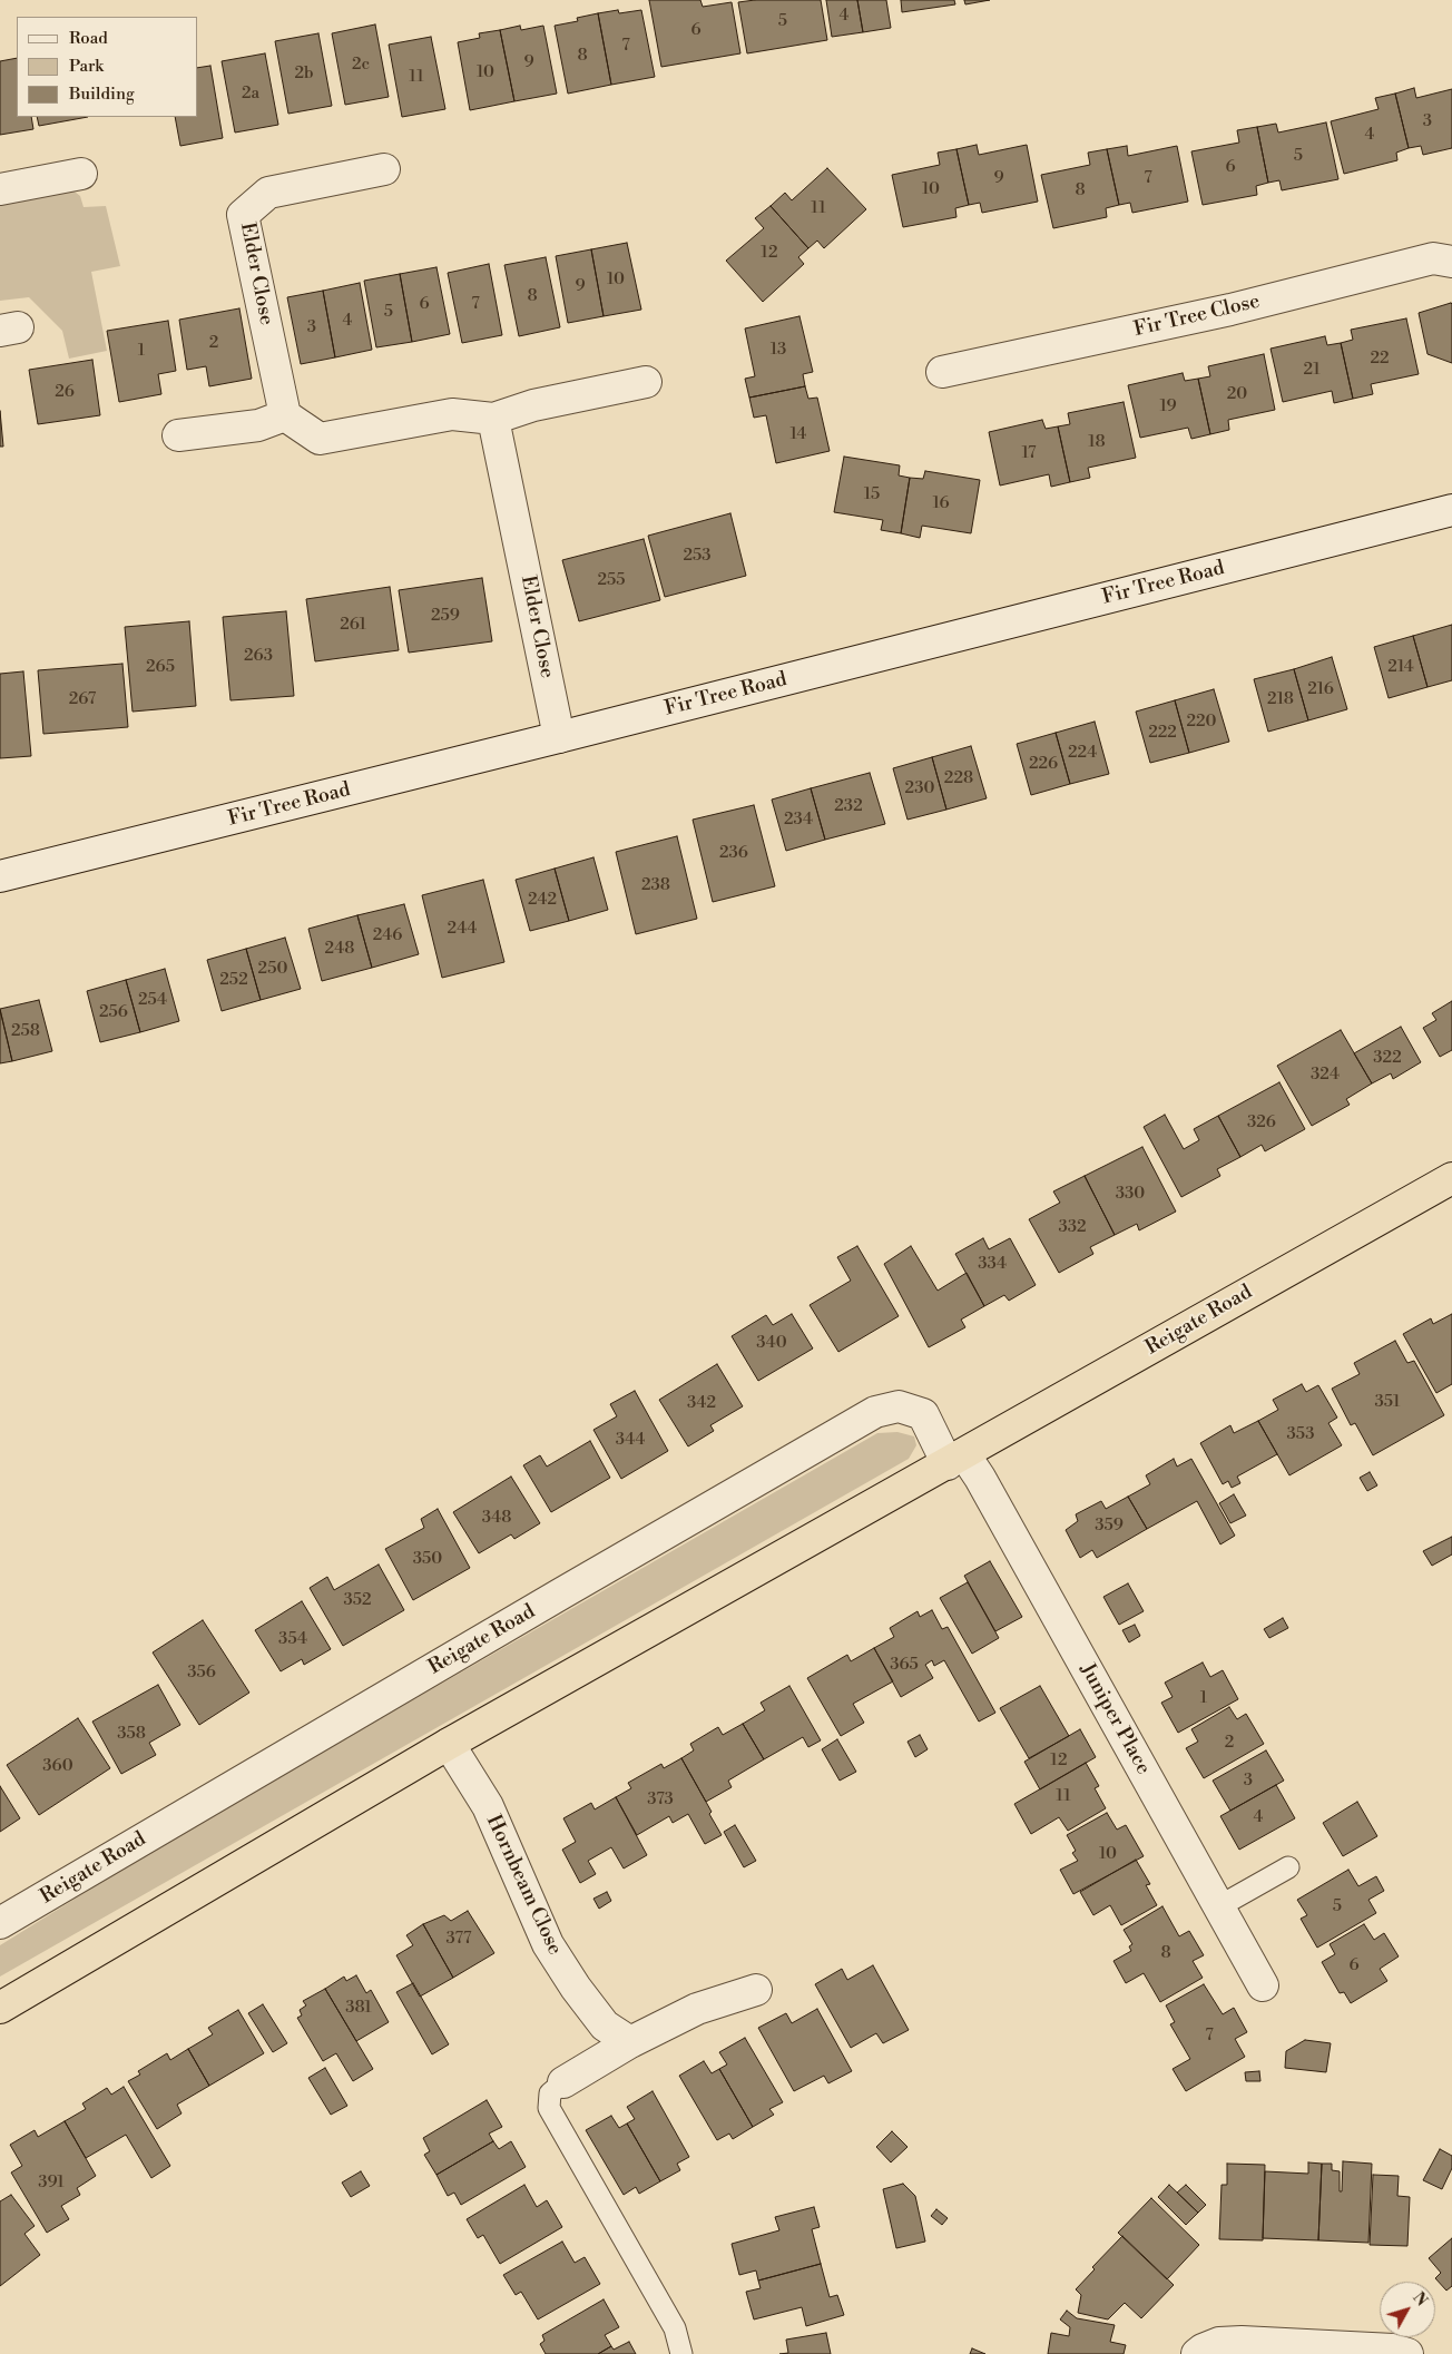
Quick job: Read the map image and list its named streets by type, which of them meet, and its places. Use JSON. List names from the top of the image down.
{
  "streets": {
    "highway": ["Reigate Road"],
    "street": [
      "Elder Close",
      "Fir Tree Close",
      "Fir Tree Road",
      "Juniper Place",
      "Hornbeam Close"
    ]
  },
  "crossings": [
    ["Elder Close", "Fir Tree Road"],
    ["Reigate Road", "Juniper Place"],
    ["Reigate Road", "Hornbeam Close"]
  ],
  "house_numbers": [
    "4",
    "5",
    "6",
    "7",
    "8",
    "9",
    "2c",
    "10",
    "2b",
    "11",
    "2a",
    "3",
    "4",
    "5",
    "6",
    "9",
    "7",
    "10",
    "8",
    "11",
    "12",
    "10",
    "9",
    "8",
    "6",
    "7",
    "5",
    "4",
    "3",
    "2",
    "13",
    "1",
    "22",
    "21",
    "26",
    "20",
    "19",
    "14",
    "18",
    "17",
    "15",
    "16",
    "253",
    "255",
    "259",
    "261",
    "263",
    "265",
    "214",
    "216",
    "267",
    "218",
    "220",
    "222",
    "224",
    "226",
    "228",
    "230",
    "232",
    "234",
    "236",
    "238",
    "242",
    "244",
    "246",
    "248",
    "250",
    "252",
    "254",
    "256",
    "258",
    "322",
    "324",
    "326",
    "330",
    "332",
    "334",
    "340",
    "351",
    "342",
    "353",
    "344",
    "348",
    "359",
    "350",
    "352",
    "354",
    "365",
    "356",
    "1",
    "358",
    "2",
    "12",
    "360",
    "3",
    "11",
    "373",
    "4",
    "10",
    "5",
    "377",
    "8",
    "6",
    "381",
    "7",
    "391"
  ],
  "legend": ["Road", "Park", "Building"],
  "north": "top right"
}
